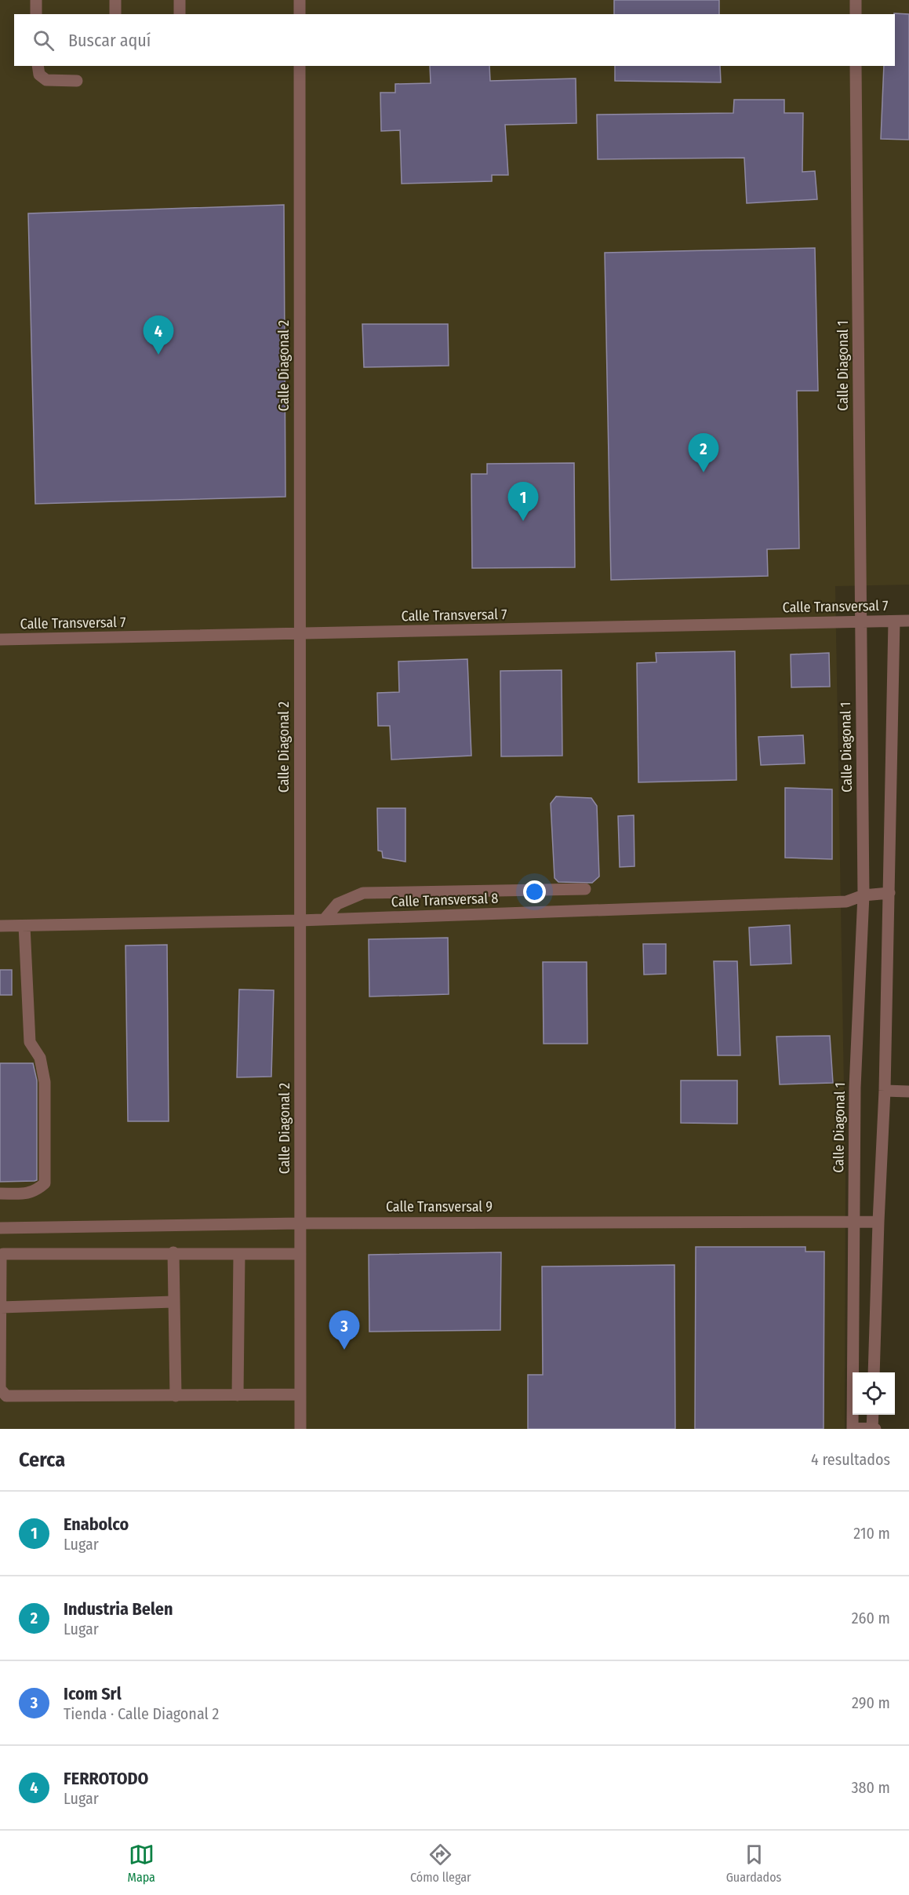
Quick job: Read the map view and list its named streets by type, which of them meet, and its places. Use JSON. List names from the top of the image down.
{
  "streets": {
    "street": [
      "Calle Diagonal 2",
      "Calle Diagonal 1",
      "Calle Transversal 7",
      "Calle Transversal 8",
      "Calle Transversal 9"
    ]
  },
  "crossings": [
    ["Calle Diagonal 2", "Calle Transversal 7"],
    ["Calle Diagonal 2", "Calle Transversal 8"],
    ["Calle Diagonal 2", "Calle Transversal 9"],
    ["Calle Diagonal 1", "Calle Transversal 7"],
    ["Calle Diagonal 1", "Calle Transversal 8"],
    ["Calle Diagonal 1", "Calle Transversal 9"]
  ],
  "page": {
    "search": "Buscar aquí",
    "pins": [
      "4",
      "2",
      "1",
      "3"
    ],
    "heading": ["Cerca", "4 resultados"],
    "list": [
      {
        "mark": "1",
        "name": "Enabolco",
        "note": "Lugar",
        "value": "210 m"
      },
      {
        "mark": "2",
        "name": "Industria Belen",
        "note": "Lugar",
        "value": "260 m"
      },
      {
        "mark": "3",
        "name": "Icom Srl",
        "note": "Tienda · Calle Diagonal 2",
        "value": "290 m"
      },
      {
        "mark": "4",
        "name": "FERROTODO",
        "note": "Lugar",
        "value": "380 m"
      }
    ],
    "nav": ["Mapa", "Cómo llegar", "Guardados"]
  }
}
